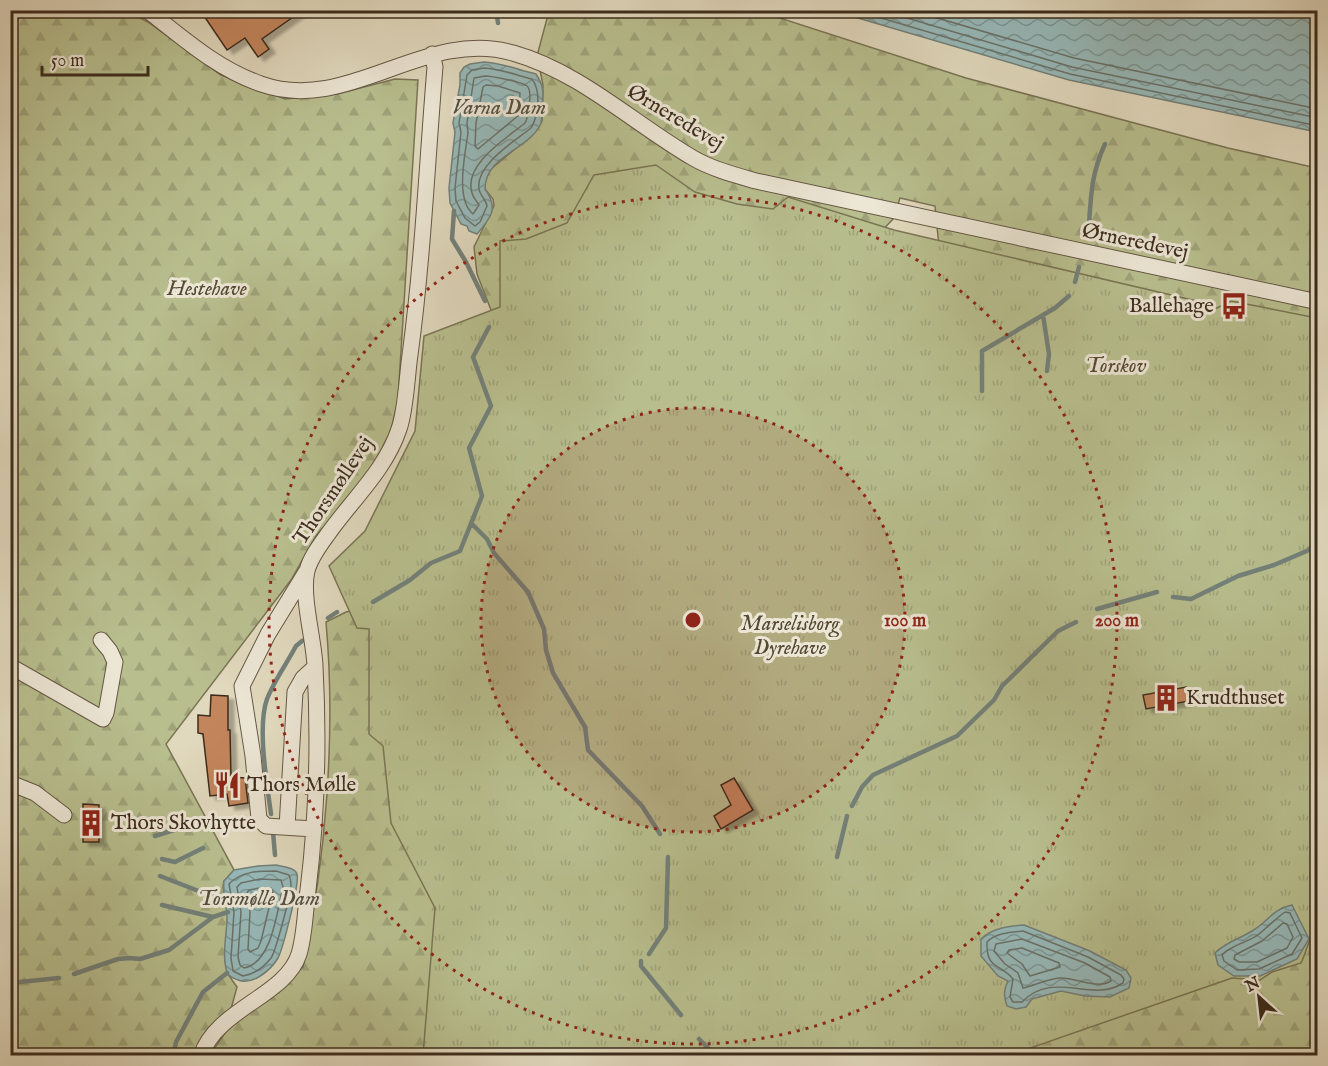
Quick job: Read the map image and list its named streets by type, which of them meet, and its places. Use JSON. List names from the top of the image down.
{
  "streets": {
    "street": ["Ørneredevej", "Thorsmøllevej"]
  },
  "crossings": [
    ["Ørneredevej", "Thorsmøllevej"]
  ],
  "water": ["Varna Dam", "Torsmølle Dam"],
  "parks": ["Hestehave", "Torskov", "Marselisborg Dyrehave"],
  "places": {
    "bus stop": ["Ballehage"],
    "building": ["Krudthuset", "Thors Skovhytte"],
    "restaurant": ["Thors Mølle"]
  },
  "scale_bar": "50 m",
  "north": "top left",
  "rings": ["100 m", "200 m"]
}
